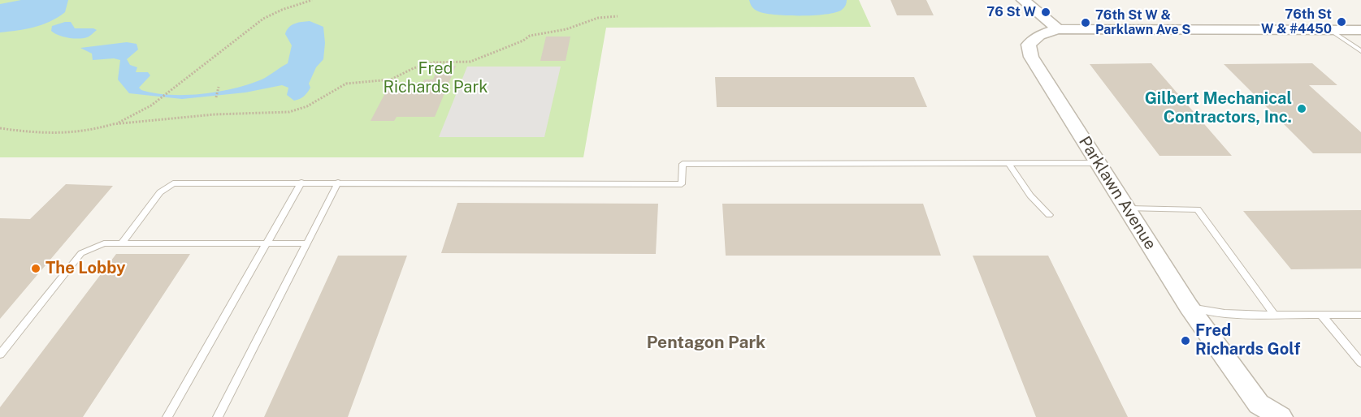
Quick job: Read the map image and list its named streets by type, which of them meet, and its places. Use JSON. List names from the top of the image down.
{
  "streets": {
    "street": ["Parklawn Avenue"]
  },
  "districts": ["Pentagon Park"],
  "parks": ["Fred Richards Park"],
  "places": [
    "76 St W",
    "76th St W & #4450",
    "76th St W & Parklawn Ave S",
    "Gilbert Mechanical Contractors, Inc.",
    "The Lobby",
    "Fred Richards Golf"
  ]
}
